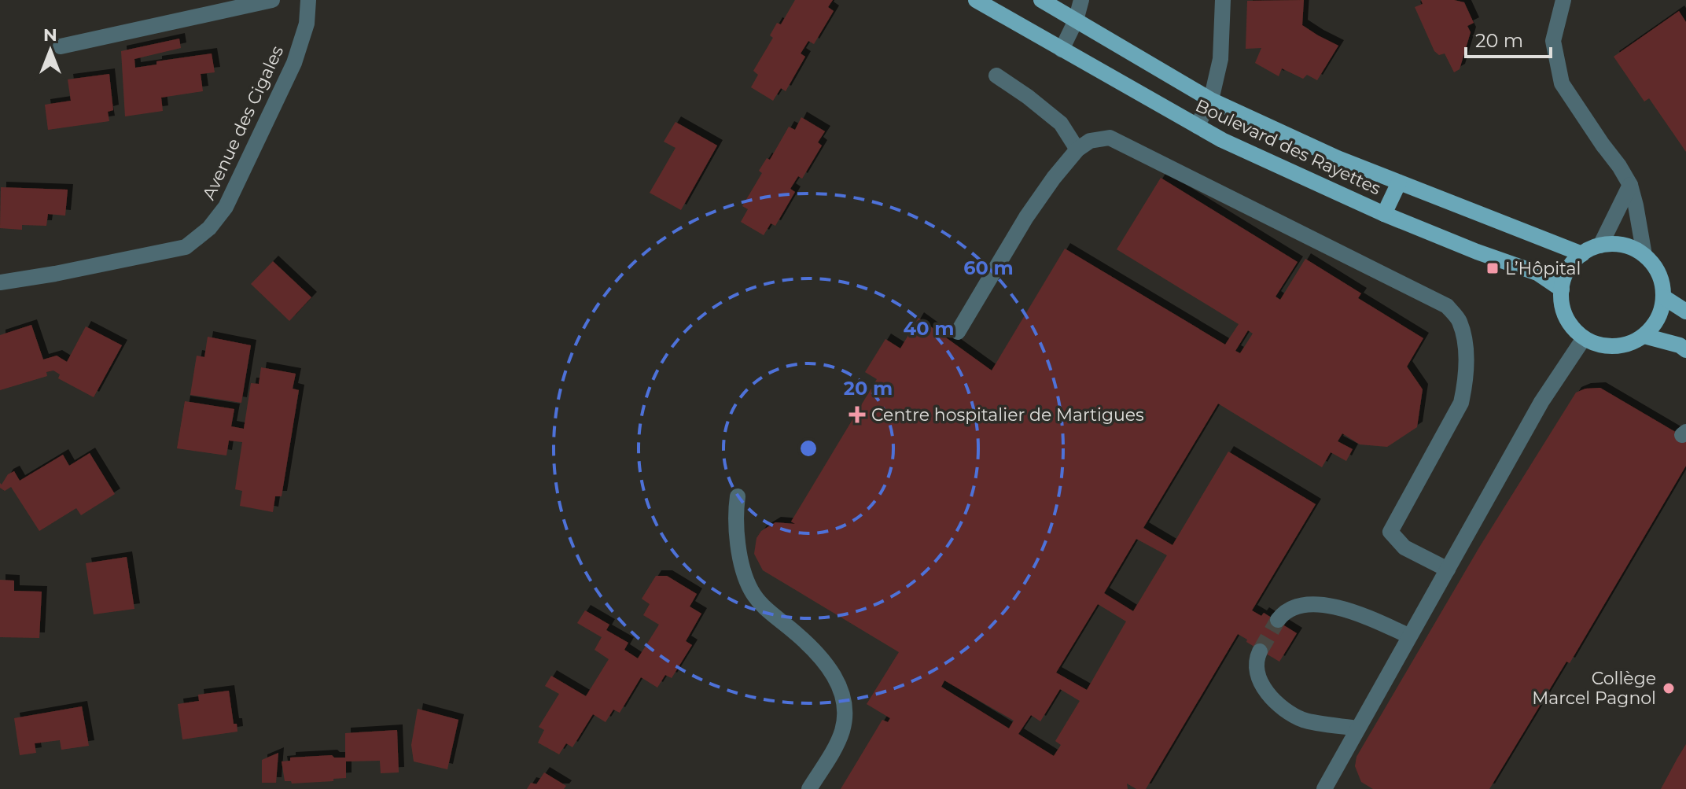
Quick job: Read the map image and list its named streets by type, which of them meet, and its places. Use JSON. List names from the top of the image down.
{
  "streets": {
    "main road": ["Boulevard des Rayettes"],
    "street": ["Avenue des Cigales"]
  },
  "places": {
    "transit": ["L’Hôpital"],
    "health": ["Centre hospitalier de Martigues"],
    "other": ["Collège Marcel Pagnol"]
  },
  "scale_bar": "20 m",
  "north": "top",
  "rings": ["60 m", "40 m", "20 m"]
}
